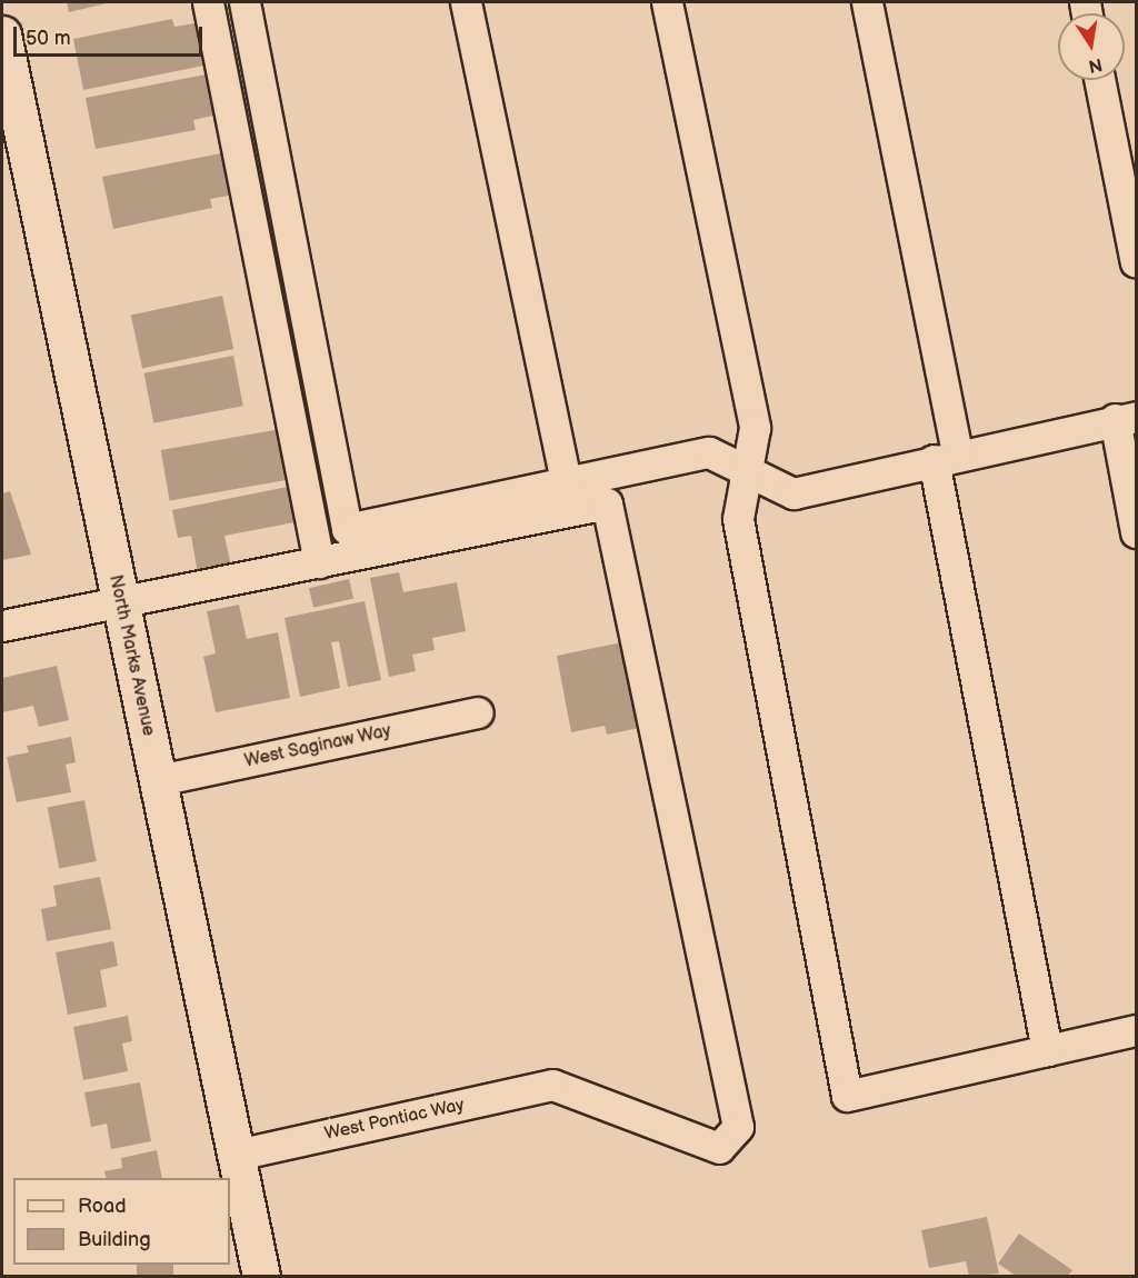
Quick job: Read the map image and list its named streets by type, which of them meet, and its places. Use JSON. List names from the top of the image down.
{
  "streets": {
    "main road": ["North Marks Avenue"],
    "street": ["West Saginaw Way", "West Pontiac Way"]
  },
  "crossings": [
    ["North Marks Avenue", "West Saginaw Way"],
    ["North Marks Avenue", "West Pontiac Way"]
  ],
  "legend": ["Road", "Building"],
  "scale_bar": "50 m",
  "north": "bottom"
}
